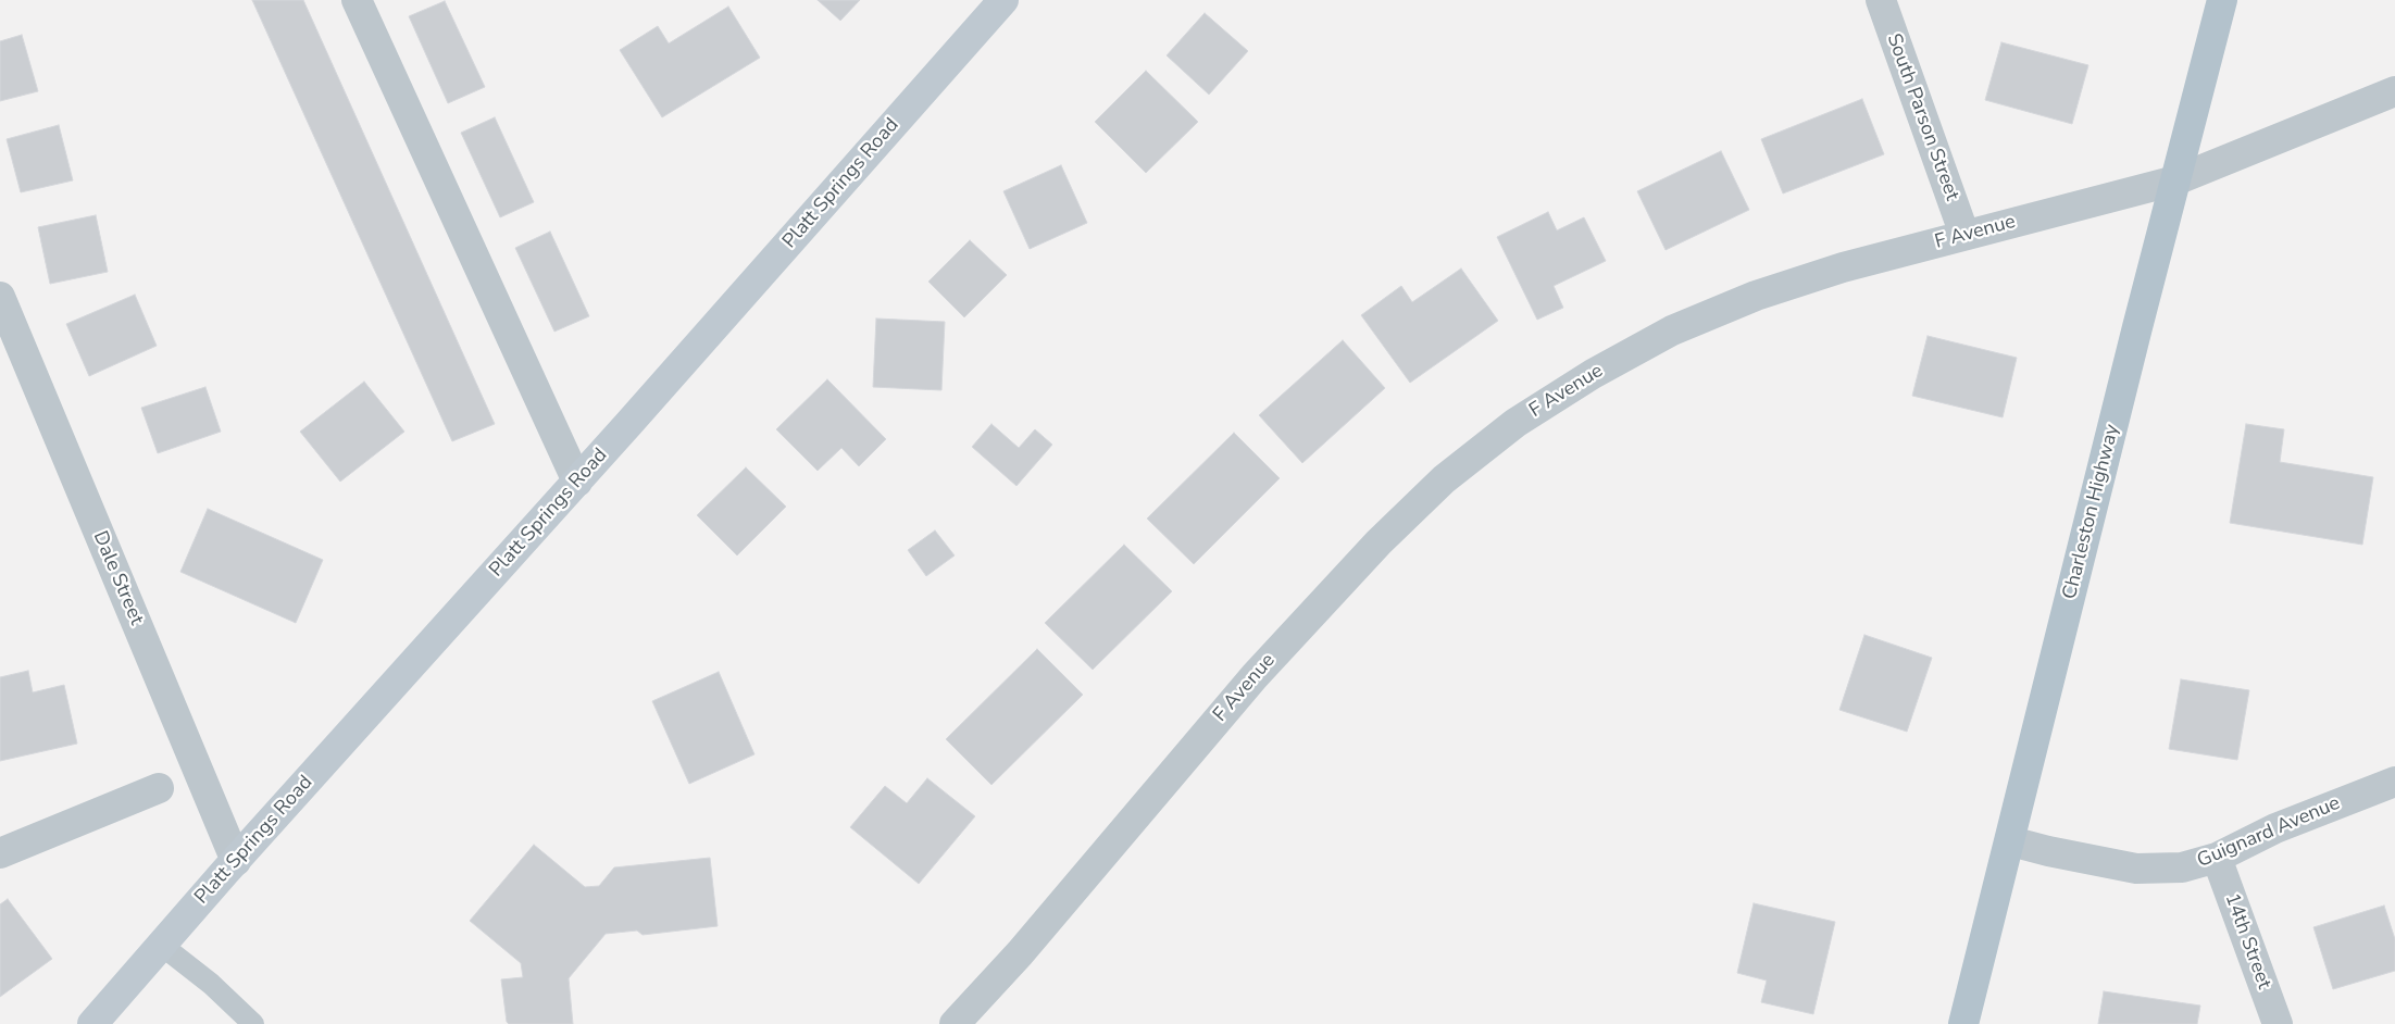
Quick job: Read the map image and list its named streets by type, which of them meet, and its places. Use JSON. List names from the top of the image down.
{
  "streets": {
    "main road": ["Platt Springs Road", "Charleston Highway"],
    "street": [
      "South Parson Street",
      "F Avenue",
      "Dale Street",
      "Guignard Avenue",
      "14th Street"
    ]
  },
  "crossings": [
    ["South Parson Street", "F Avenue"],
    ["Platt Springs Road", "Dale Street"],
    ["F Avenue", "Charleston Highway"],
    ["Charleston Highway", "Guignard Avenue"],
    ["Guignard Avenue", "14th Street"]
  ]
}
